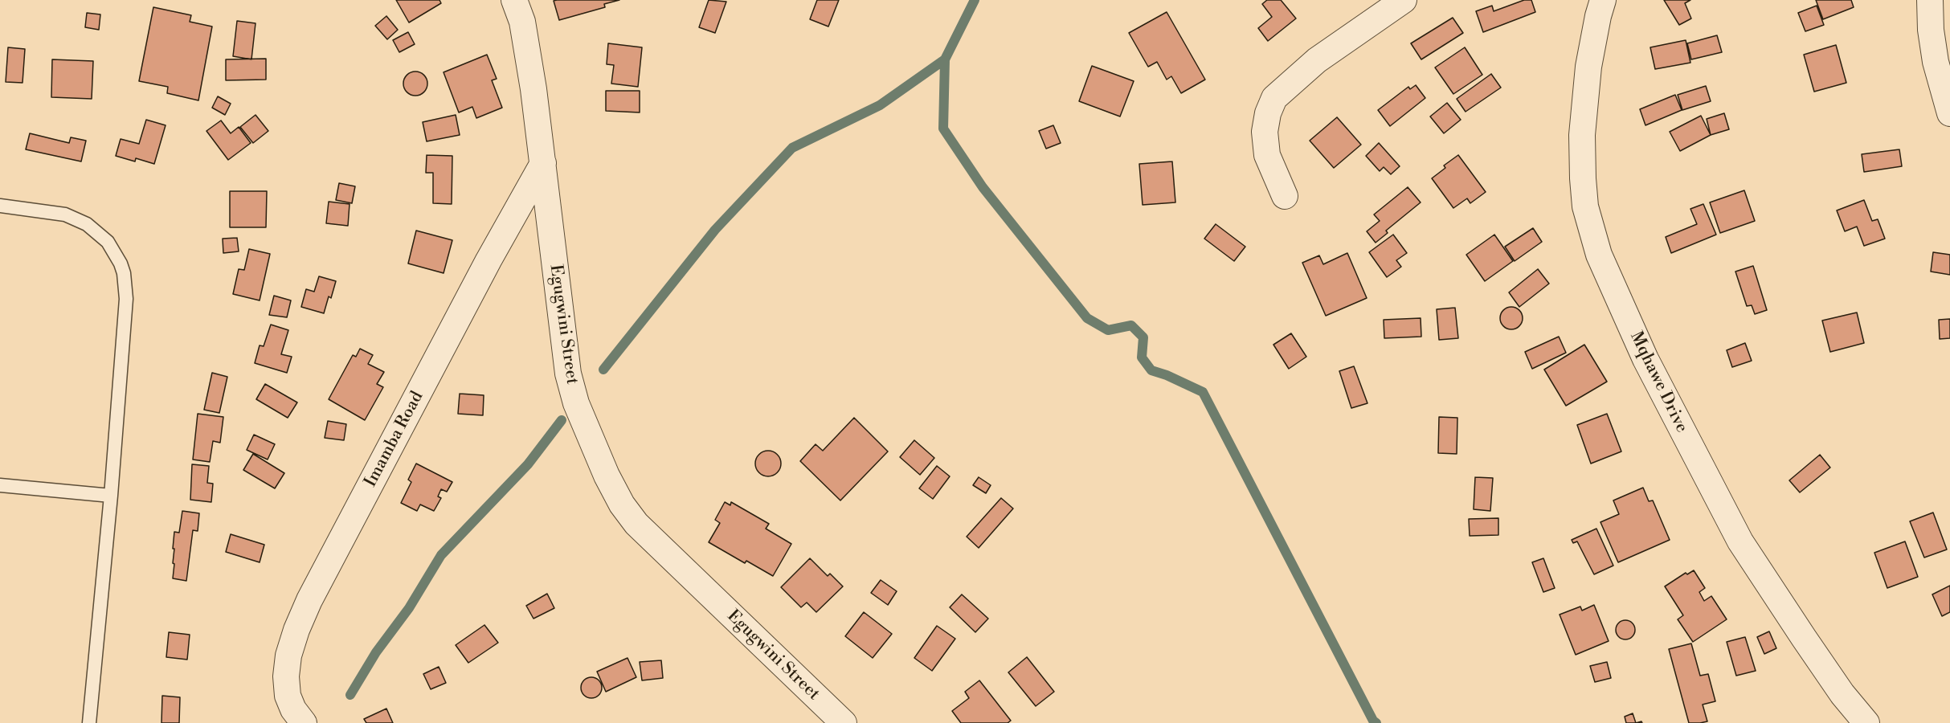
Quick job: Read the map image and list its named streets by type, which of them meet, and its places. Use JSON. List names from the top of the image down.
{
  "streets": {
    "street": ["Egugwini Street", "Mqhawe Drive", "Imamba Road"]
  },
  "crossings": [
    ["Egugwini Street", "Imamba Road"]
  ]
}
